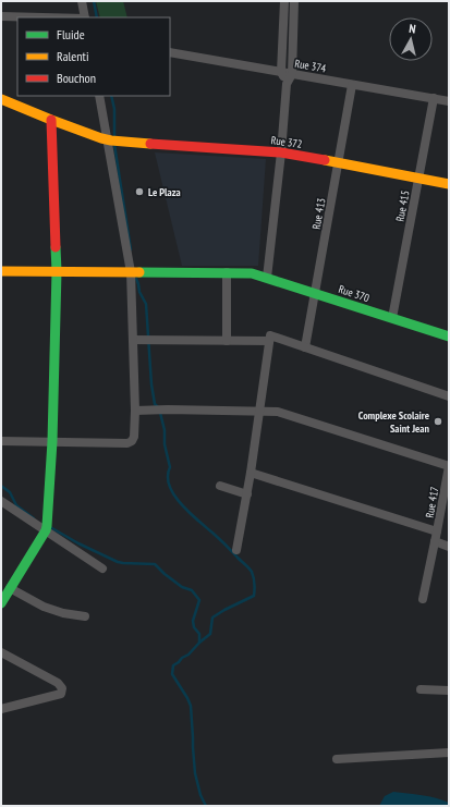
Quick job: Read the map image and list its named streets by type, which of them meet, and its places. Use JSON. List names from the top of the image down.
{
  "streets": {
    "street": [
      "Rue 374",
      "Rue 372",
      "Rue 415",
      "Rue 413",
      "Rue 370",
      "Rue 417"
    ]
  },
  "crossings": [
    ["Rue 374", "Rue 415"],
    ["Rue 374", "Rue 413"],
    ["Rue 372", "Rue 415"],
    ["Rue 372", "Rue 413"],
    ["Rue 415", "Rue 370"],
    ["Rue 413", "Rue 370"]
  ],
  "places": ["Le Plaza", "Complexe Scolaire Saint Jean"],
  "legend": ["Fluide", "Ralenti", "Bouchon"],
  "north": "top"
}
